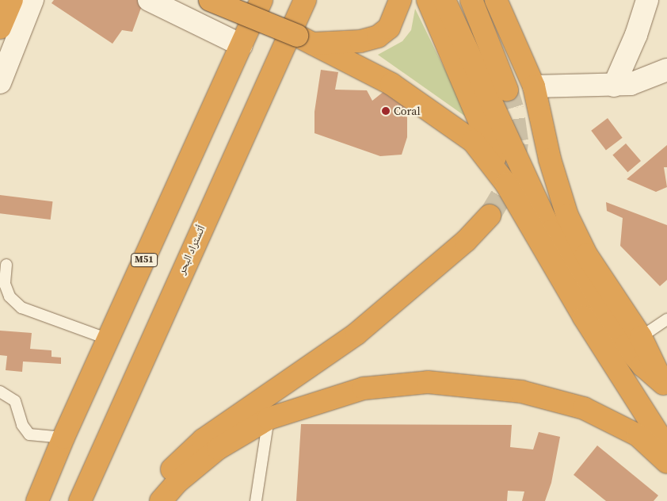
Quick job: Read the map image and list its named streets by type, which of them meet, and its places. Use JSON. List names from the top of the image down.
{
  "streets": {
    "highway": ["أتستراد البحر", "M51"]
  },
  "places": ["Coral"]
}
